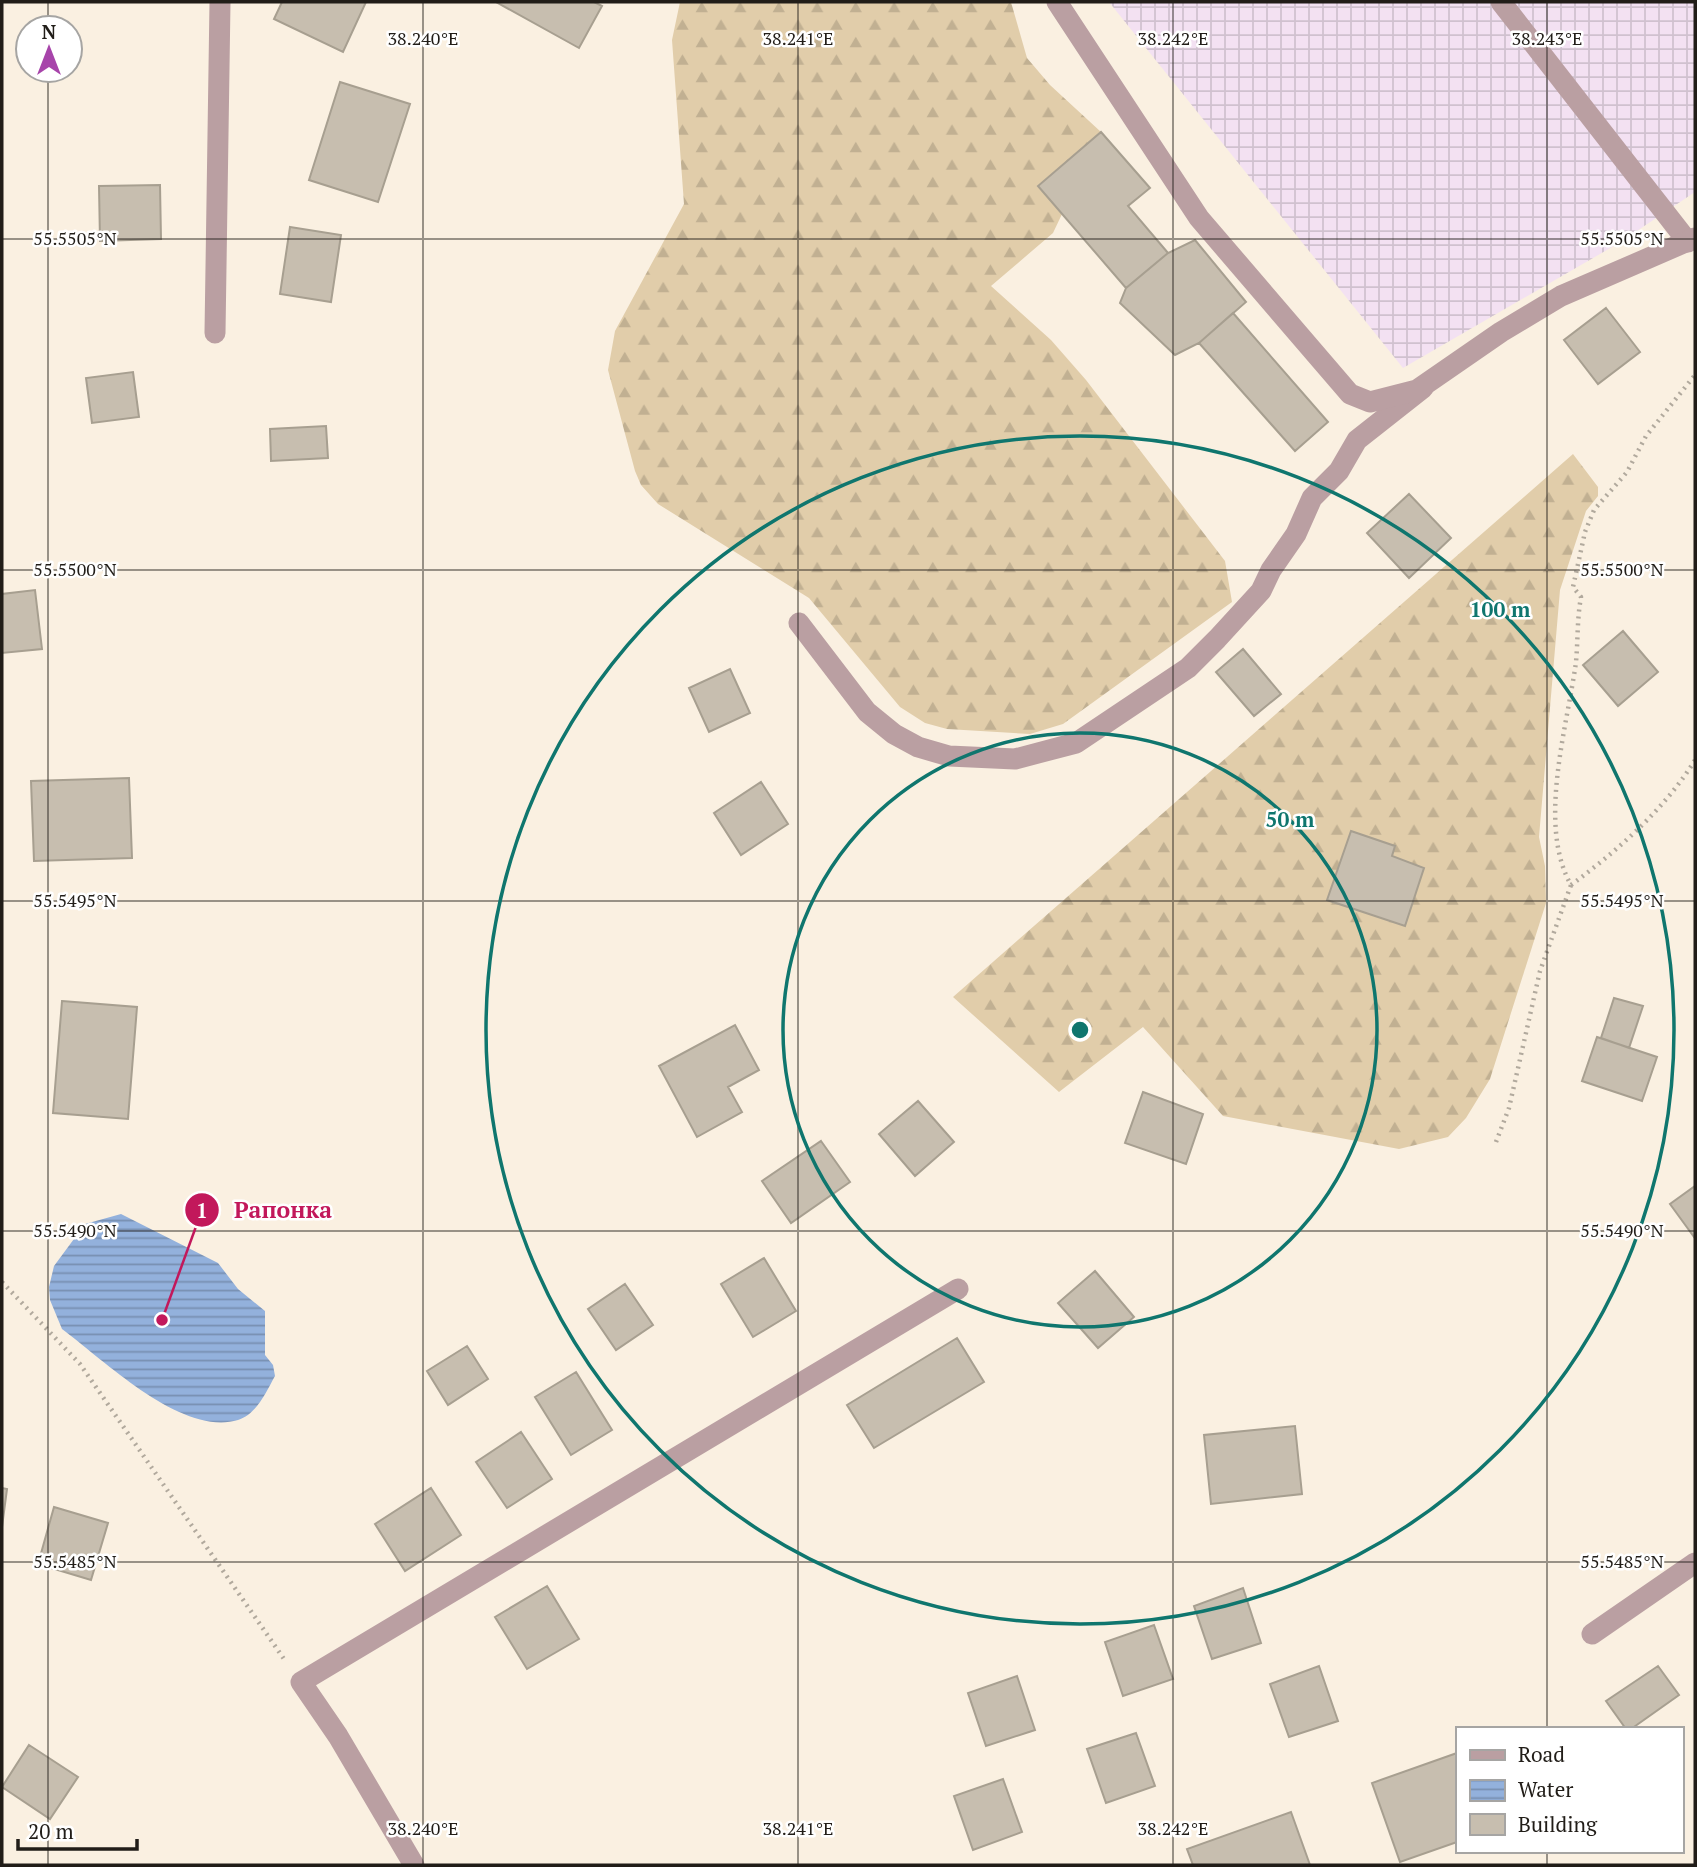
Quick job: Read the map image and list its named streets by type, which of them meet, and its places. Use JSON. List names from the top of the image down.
{
  "places": ["Рапонка"],
  "legend": ["Road", "Water", "Building"],
  "scale_bar": "20 m",
  "north": "top",
  "coordinates": [
    "38.240°E",
    "38.241°E",
    "38.242°E",
    "38.243°E",
    "55.5505°N",
    "55.5500°N",
    "55.5495°N",
    "55.5490°N",
    "55.5485°N"
  ],
  "rings": ["100 m", "50 m"]
}
